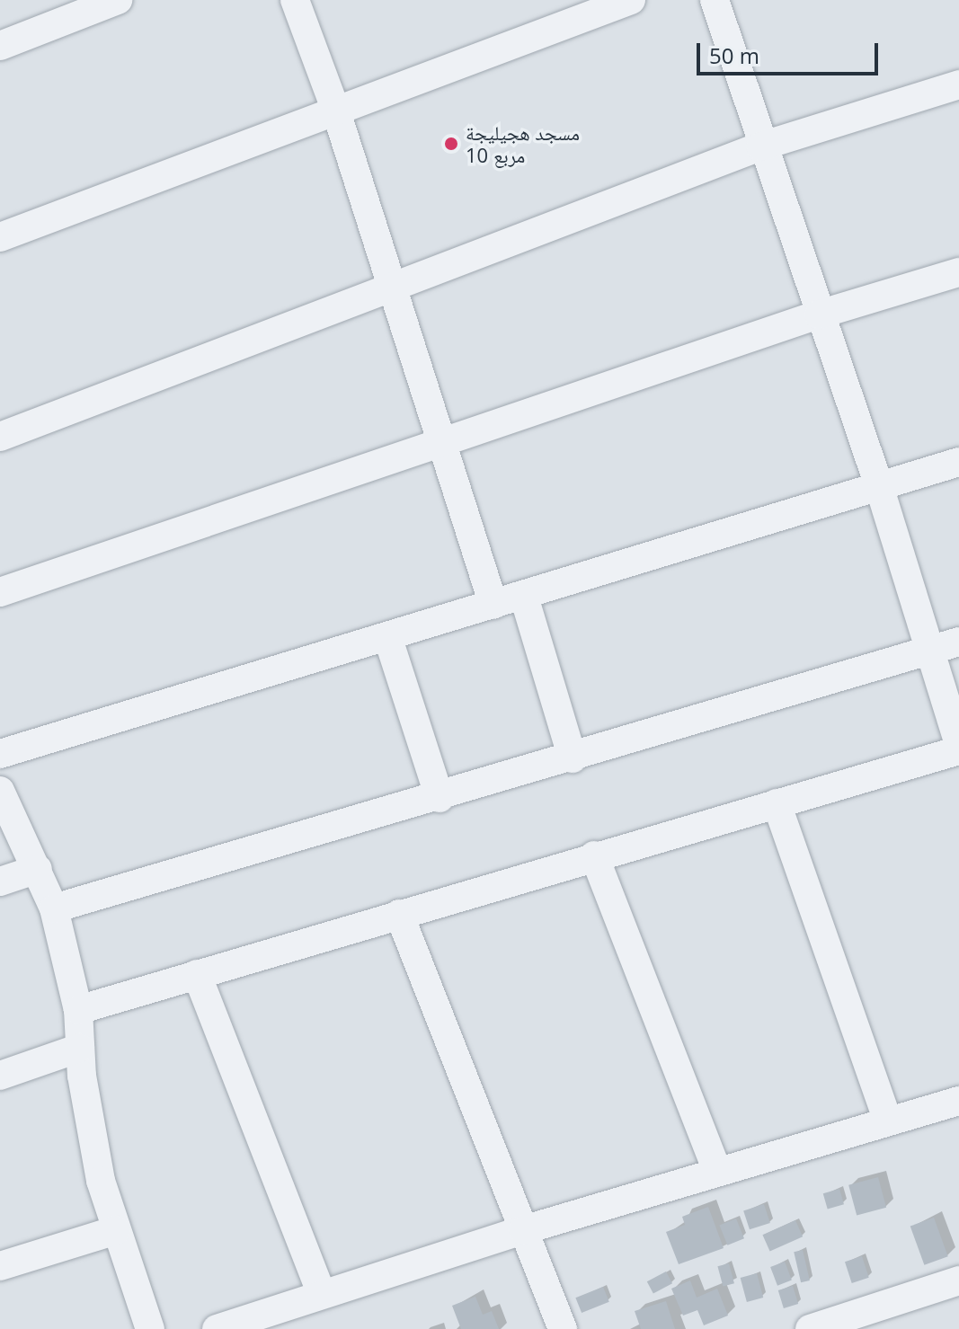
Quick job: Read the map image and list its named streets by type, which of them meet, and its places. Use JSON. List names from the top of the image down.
{
  "places": ["مسجد هجيليجة مربع 10"],
  "scale_bar": "50 m"
}
